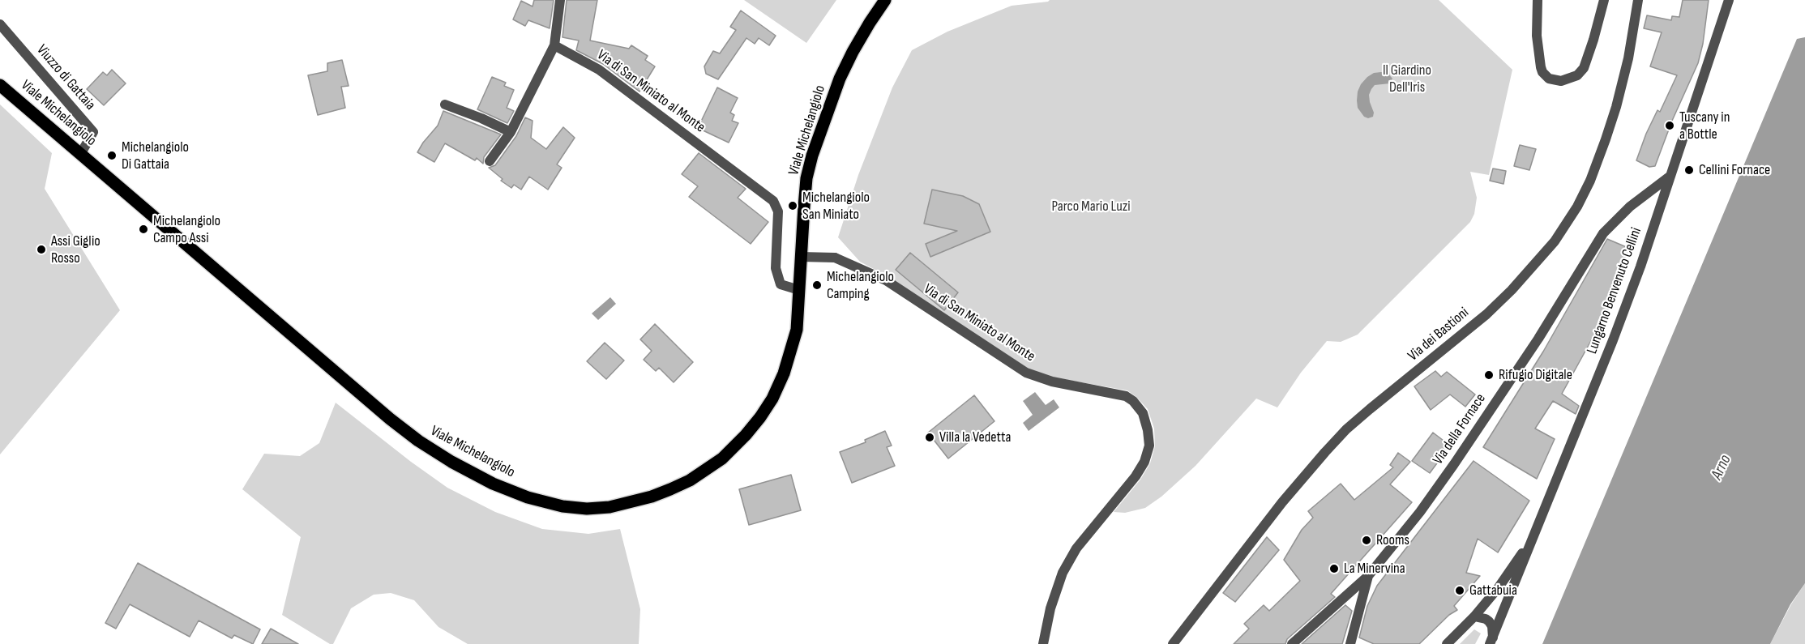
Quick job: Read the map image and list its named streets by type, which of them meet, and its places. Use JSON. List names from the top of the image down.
{
  "streets": {
    "main road": ["Viale Michelangiolo"],
    "street": [
      "Viuzzo di Gattaia",
      "Via di San Miniato al Monte",
      "Lungarno Benvenuto Cellini",
      "Via dei Bastioni",
      "Via della Fornace"
    ]
  },
  "crossings": [
    ["Viuzzo di Gattaia", "Viale Michelangiolo"],
    ["Via di San Miniato al Monte", "Viale Michelangiolo"],
    ["Lungarno Benvenuto Cellini", "Via della Fornace"]
  ],
  "water": ["Arno"],
  "parks": ["Il Giardino Dell'Iris", "Parco Mario Luzi"],
  "places": [
    "Tuscany in a Bottle",
    "Michelangiolo Di Gattaia",
    "Cellini Fornace",
    "Michelangiolo San Miniato",
    "Michelangiolo Campo Assi",
    "Assi Giglio Rosso",
    "Michelangiolo Camping",
    "Rifugio Digitale",
    "Villa la Vedetta",
    "Rooms",
    "La Minervina",
    "Gattabuia"
  ]
}
